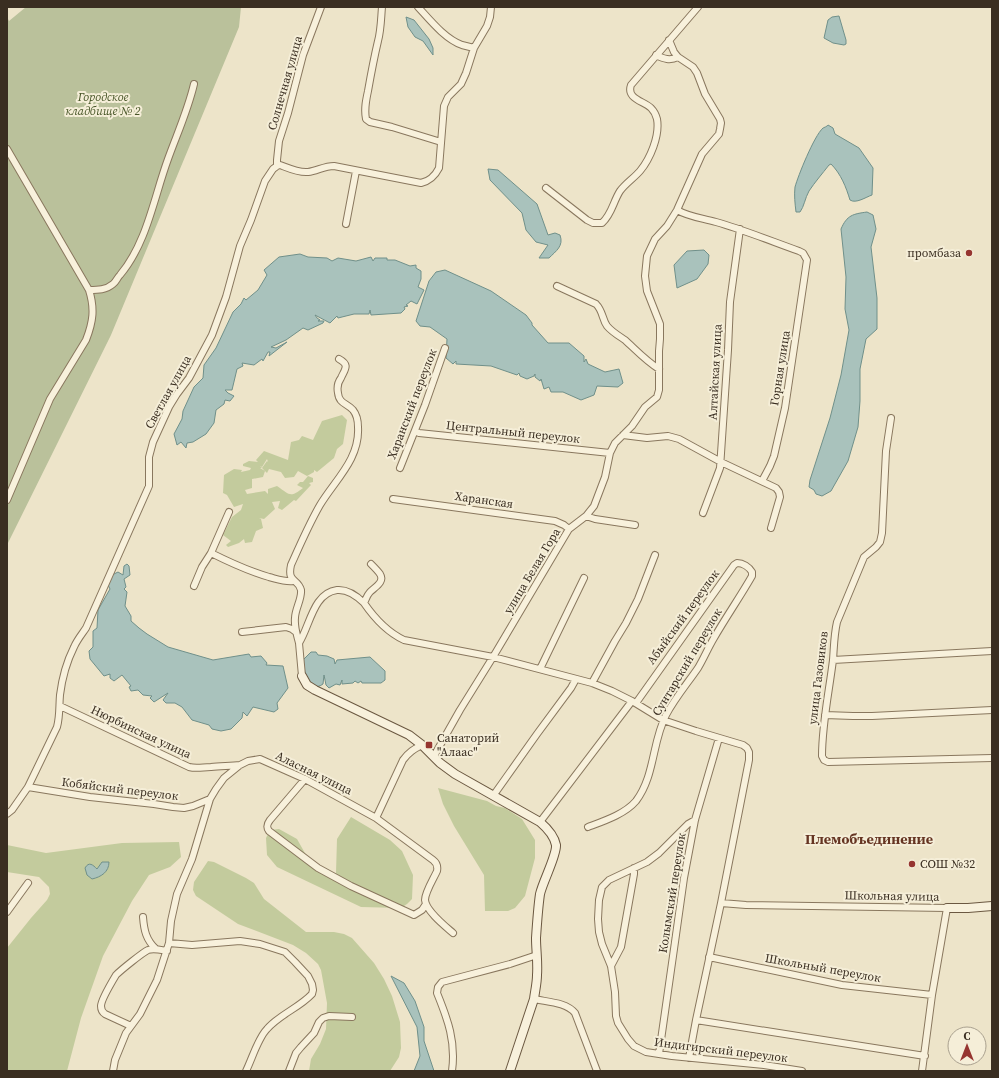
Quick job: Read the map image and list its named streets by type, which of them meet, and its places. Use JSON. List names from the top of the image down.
{
  "streets": {
    "street": [
      "Солнечная улица",
      "Горная улица",
      "Алтайская улица",
      "Светлая улица",
      "Харанский переулок",
      "Центральный переулок",
      "Харанская",
      "улица Белая Гора",
      "Абыйский переулок",
      "Сунтарский переулок",
      "улица Газовиков",
      "Нюрбинская улица",
      "Аласная улица",
      "Кобяйский переулок",
      "Колымский переулок",
      "Школьная улица",
      "Школьный переулок",
      "Индигирский переулок"
    ]
  },
  "crossings": [
    ["Солнечная улица", "Светлая улица"],
    ["Горная улица", "Алтайская улица"],
    ["Светлая улица", "Нюрбинская улица"],
    ["Светлая улица", "Кобяйский переулок"],
    ["Харанский переулок", "Центральный переулок"],
    ["Центральный переулок", "улица Белая Гора"],
    ["Харанская", "улица Белая Гора"],
    ["Абыйский переулок", "Сунтарский переулок"],
    ["Нюрбинская улица", "Аласная улица"],
    ["Колымский переулок", "Индигирский переулок"],
    ["Школьная улица", "Школьный переулок"]
  ],
  "districts": ["Племобъединение"],
  "parks": ["Городское кладбище № 2"],
  "places": {
    "other": ["промбаза", "СОШ №32"],
    "transit": ["Санаторий \"Алаас\""]
  },
  "north": "top"
}
